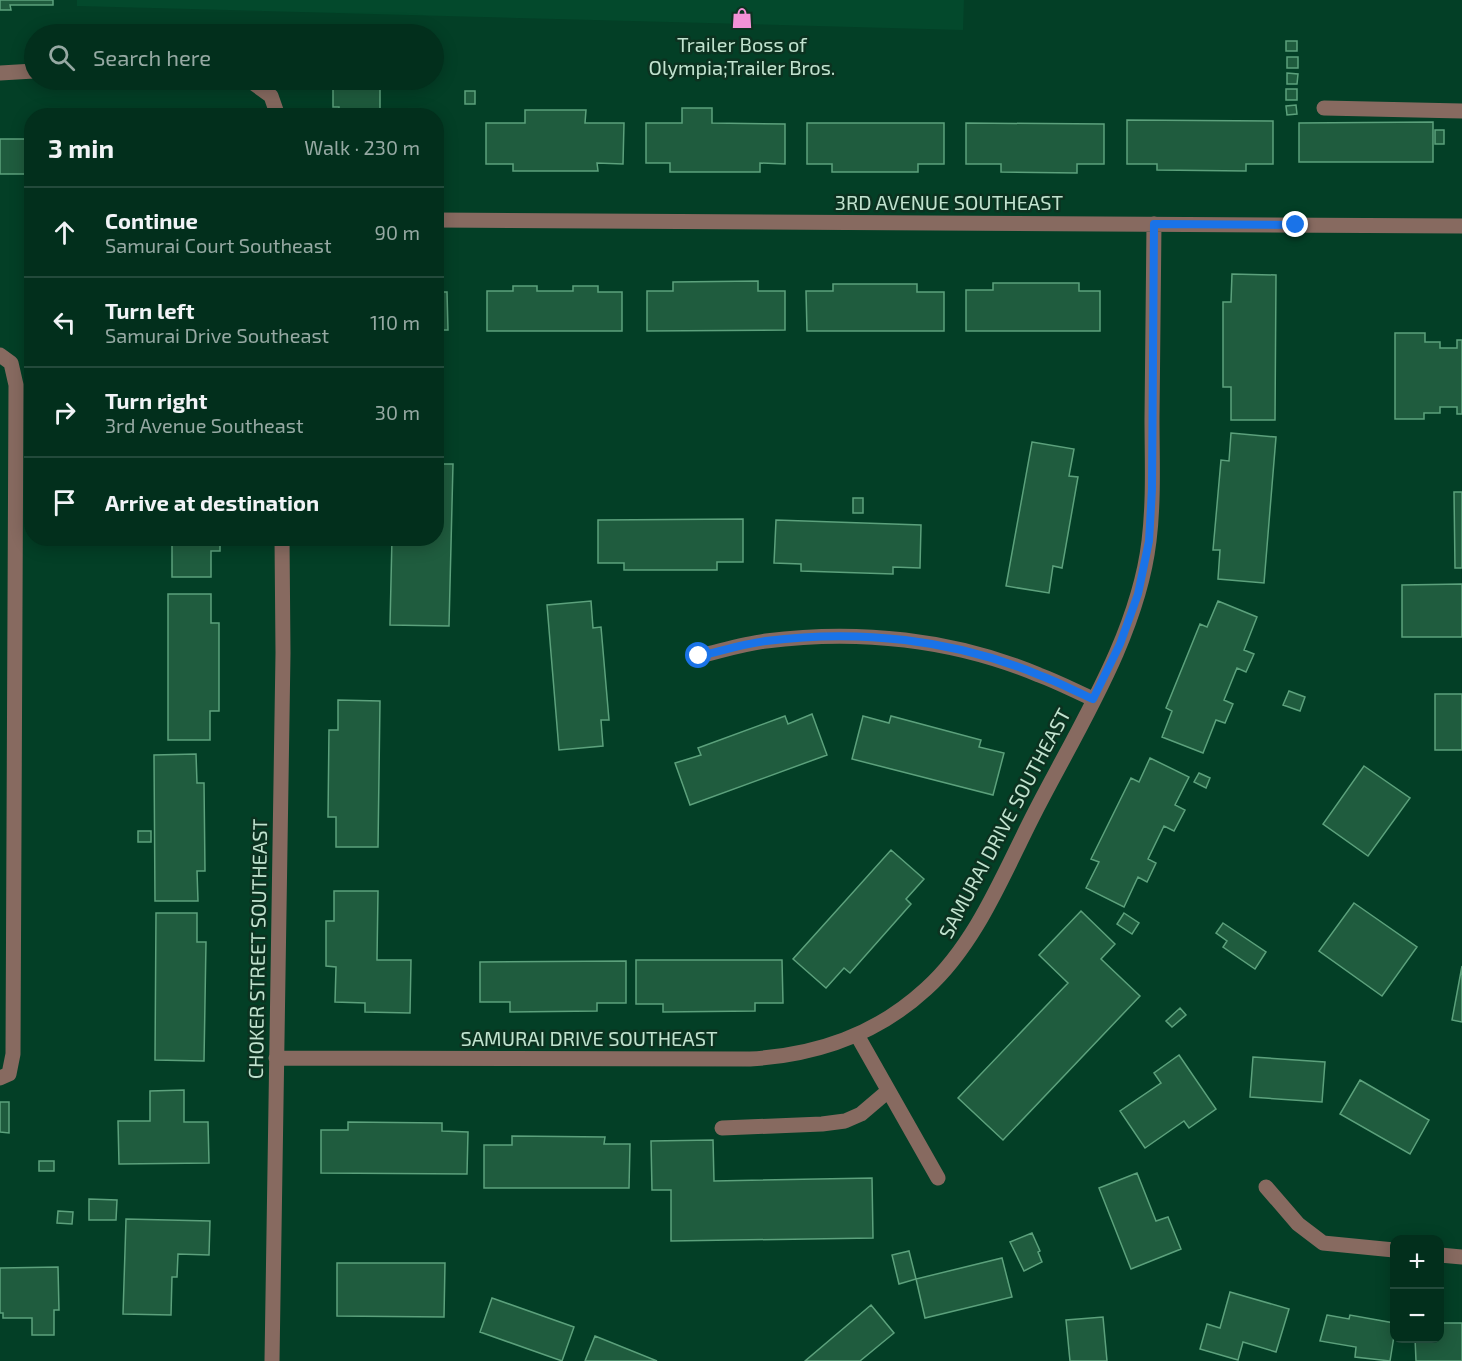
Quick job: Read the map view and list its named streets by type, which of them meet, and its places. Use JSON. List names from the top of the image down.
{
  "streets": {
    "street": ["3RD AVENUE SOUTHEAST", "SAMURAI DRIVE SOUTHEAST", "CHOKER STREET SOUTHEAST"]
  },
  "crossings": [
    ["3RD AVENUE SOUTHEAST", "SAMURAI DRIVE SOUTHEAST"],
    ["SAMURAI DRIVE SOUTHEAST", "CHOKER STREET SOUTHEAST"]
  ],
  "places": {
    "shop": ["Trailer Boss of Olympia;Trailer Bros."]
  },
  "page": {
    "search": "Search here",
    "heading": ["3 min", "Walk · 230 m"],
    "list": [
      ["Continue", "Samurai Court Southeast", "90 m"],
      ["Turn left", "Samurai Drive Southeast", "110 m"],
      ["Turn right", "3rd Avenue Southeast", "30 m"],
      "Arrive at destination"
    ],
    "map_buttons": ["+", "−"]
  }
}
